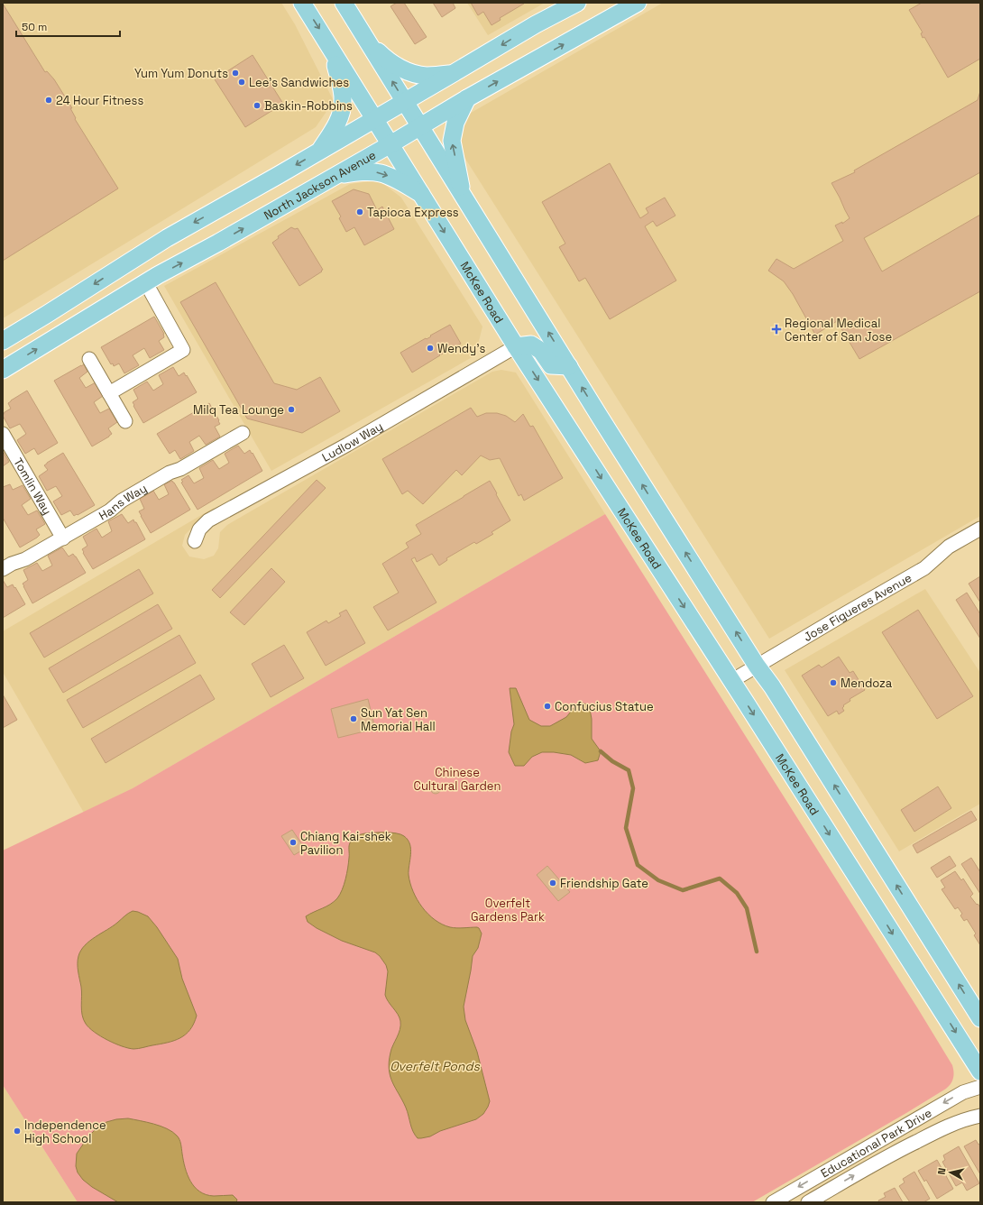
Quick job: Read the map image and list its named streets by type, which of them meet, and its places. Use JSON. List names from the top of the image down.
{
  "streets": {
    "main road": ["North Jackson Avenue", "McKee Road"],
    "street": [
      "Ludlow Way",
      "Tomlin Way",
      "Hans Way",
      "Jose Figueres Avenue",
      "Educational Park Drive"
    ]
  },
  "crossings": [
    ["North Jackson Avenue", "McKee Road"],
    ["McKee Road", "Ludlow Way"],
    ["McKee Road", "Jose Figueres Avenue"],
    ["Tomlin Way", "Hans Way"]
  ],
  "water": ["Overfelt Ponds"],
  "parks": ["Chinese Cultural Garden", "Overfelt Gardens Park"],
  "places": {
    "other": [
      "Yum Yum Donuts",
      "Lee's Sandwiches",
      "24 Hour Fitness",
      "Baskin-Robbins",
      "Tapioca Express",
      "Wendy's",
      "Milq Tea Lounge",
      "Mendoza",
      "Confucius Statue",
      "Sun Yat Sen Memorial Hall",
      "Chiang Kai-shek Pavilion",
      "Friendship Gate",
      "Independence High School"
    ],
    "health": ["Regional Medical Center of San Jose"]
  },
  "scale_bar": "50 m",
  "north": "left"
}
